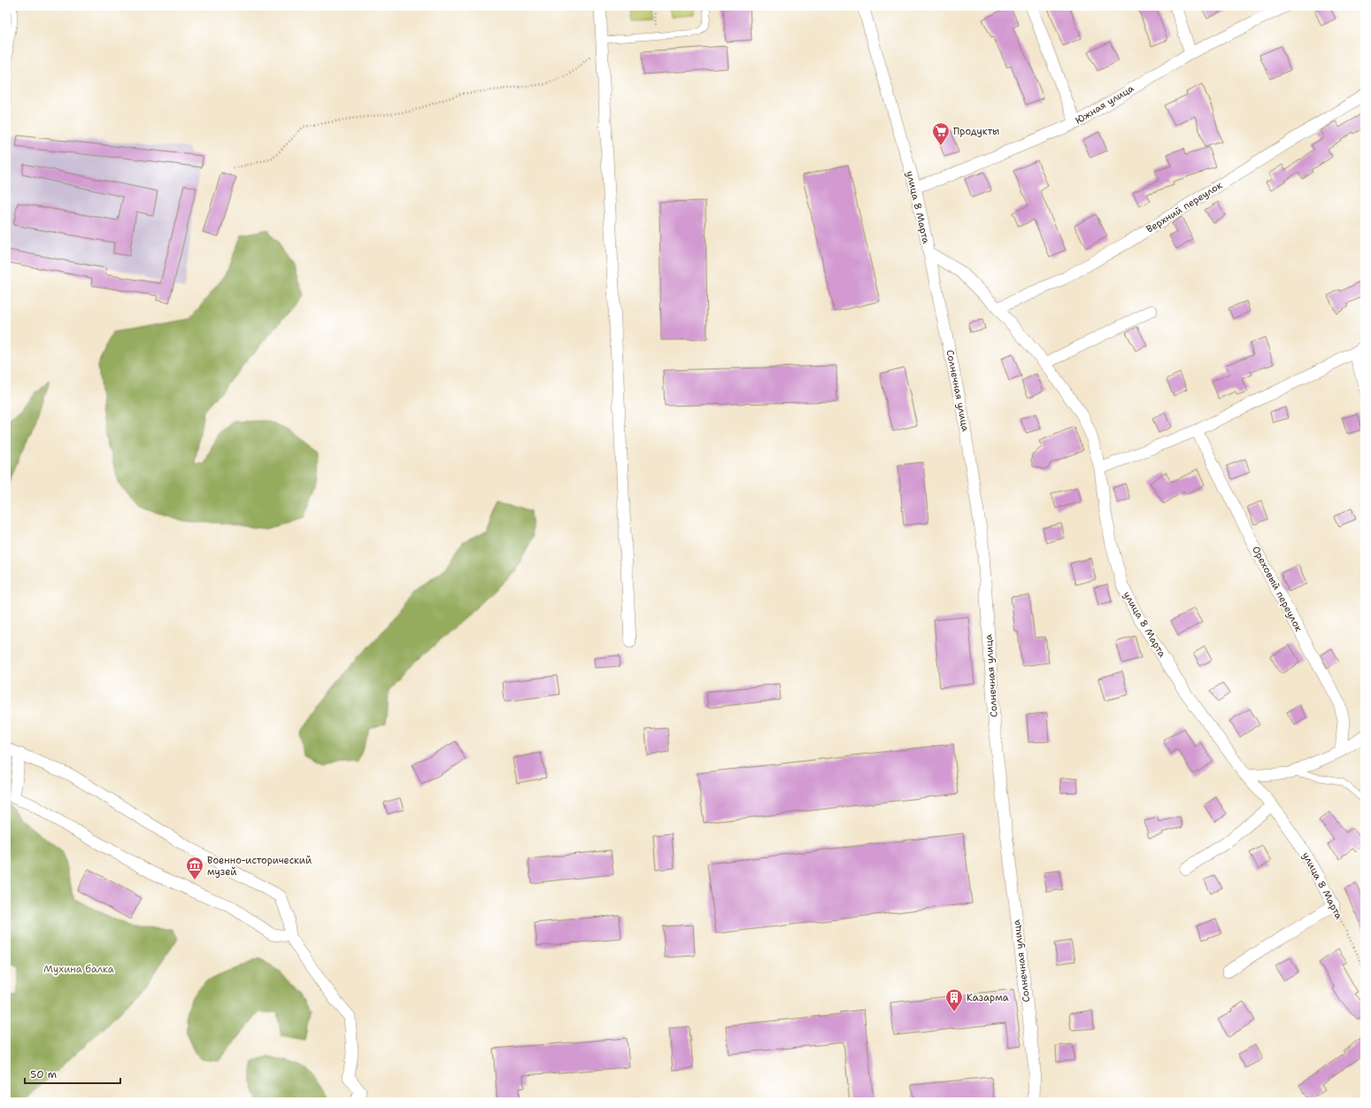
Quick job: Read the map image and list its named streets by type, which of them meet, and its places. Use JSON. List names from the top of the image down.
{
  "streets": {
    "street": [
      "Южная улица",
      "улица 8 Марта",
      "Верхний переулок",
      "Солнечная улица",
      "Ореховый переулок"
    ]
  },
  "crossings": [
    ["Южная улица", "улица 8 Марта"],
    ["улица 8 Марта", "Верхний переулок"],
    ["улица 8 Марта", "Солнечная улица"]
  ],
  "parks": ["Мухина балка"],
  "places": {
    "supermarket": ["Продукты"],
    "museum": ["Военно-исторический музей"],
    "building": ["Казарма"]
  },
  "scale_bar": "50 m"
}
